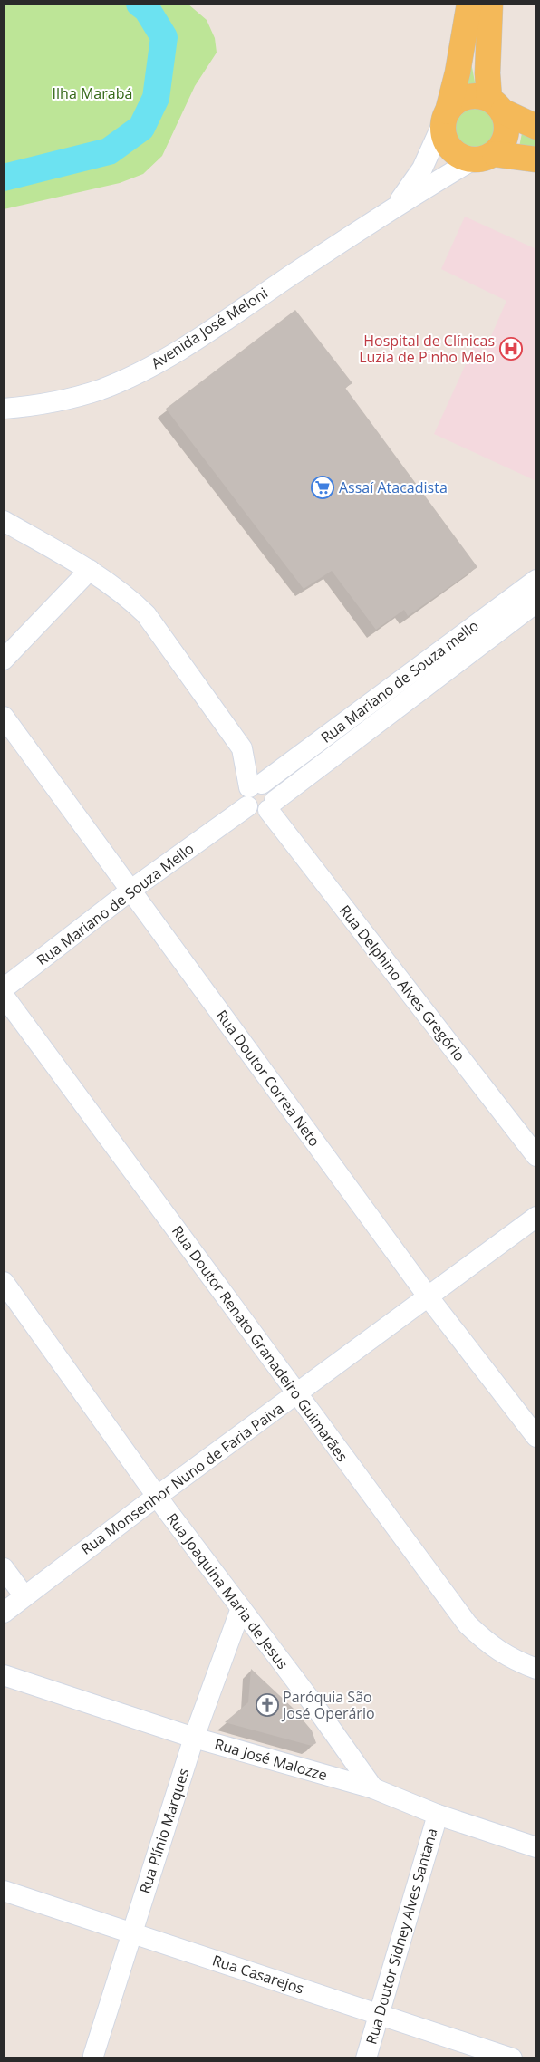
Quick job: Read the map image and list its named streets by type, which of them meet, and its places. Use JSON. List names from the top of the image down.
{
  "streets": {
    "main road": ["Avenida José Meloni"],
    "street": [
      "Rua Mariano de Souza mello",
      "Rua Mariano de Souza Mello",
      "Rua Delphino Alves Gregório",
      "Rua Doutor Correa Neto",
      "Rua Doutor Renato Granadeiro Guimarães",
      "Rua Monsenhor Nuno de Faria Paiva",
      "Rua Joaquina Maria de Jesus",
      "Rua José Malozze",
      "Rua Plínio Marques",
      "Rua Doutor Sidney Alves Santana",
      "Rua Casarejos"
    ]
  },
  "crossings": [
    ["Rua Mariano de Souza mello", "Rua Mariano de Souza Mello"],
    ["Rua Mariano de Souza mello", "Rua Delphino Alves Gregório"],
    ["Rua Mariano de Souza Mello", "Rua Doutor Correa Neto"],
    ["Rua Doutor Correa Neto", "Rua Monsenhor Nuno de Faria Paiva"],
    ["Rua Doutor Renato Granadeiro Guimarães", "Rua Monsenhor Nuno de Faria Paiva"],
    ["Rua Monsenhor Nuno de Faria Paiva", "Rua Joaquina Maria de Jesus"],
    ["Rua Joaquina Maria de Jesus", "Rua José Malozze"],
    ["Rua Joaquina Maria de Jesus", "Rua Plínio Marques"],
    ["Rua José Malozze", "Rua Plínio Marques"],
    ["Rua José Malozze", "Rua Doutor Sidney Alves Santana"],
    ["Rua Plínio Marques", "Rua Casarejos"],
    ["Rua Doutor Sidney Alves Santana", "Rua Casarejos"]
  ],
  "parks": ["Ilha Marabá"],
  "places": {
    "hospital": ["Hospital de Clínicas Luzia de Pinho Melo"],
    "supermarket": ["Assaí Atacadista"],
    "church": ["Paróquia São José Operário"]
  }
}
